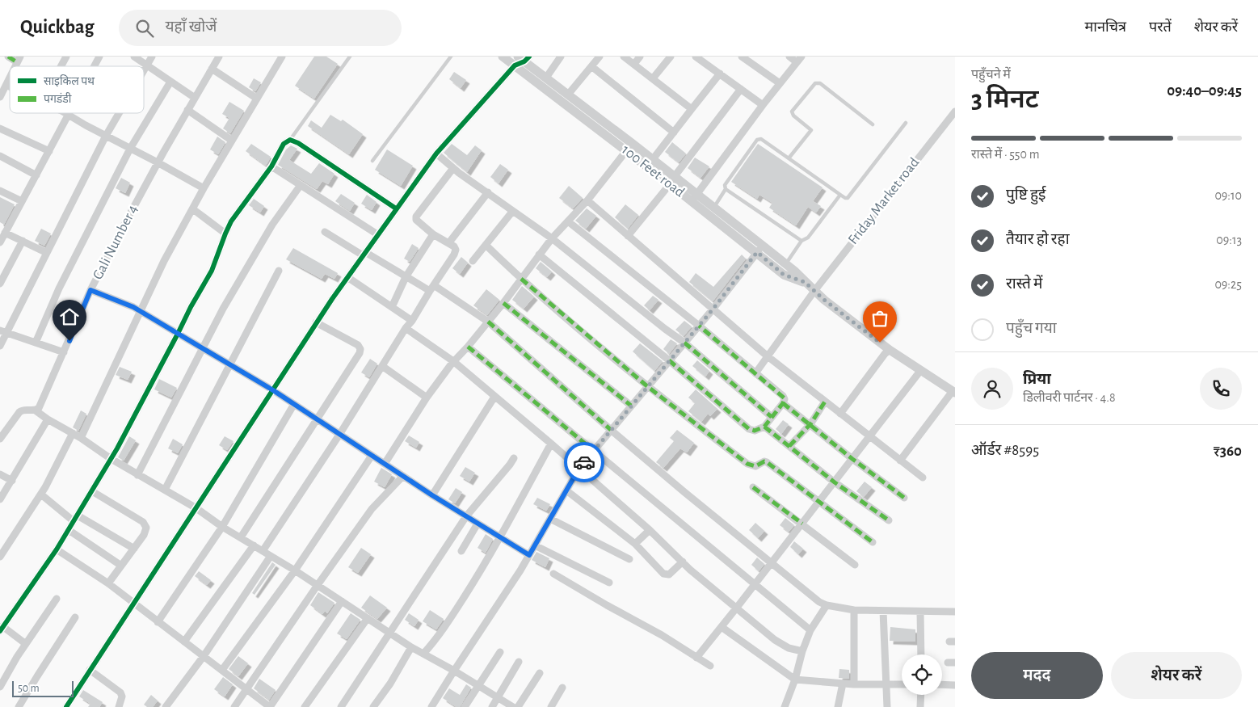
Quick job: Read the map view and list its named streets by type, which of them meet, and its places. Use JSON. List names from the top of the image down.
{
  "streets": {
    "street": ["100 Feet road", "Friday Market road", "Gali Number 4"]
  },
  "crossings": [
    ["100 Feet road", "Friday Market road"]
  ],
  "legend": ["साइकिल पथ", "पगडंडी"],
  "scale_bar": "50 m",
  "page": {
    "header": "Quickbag",
    "search": "यहाँ खोजें",
    "nav": ["मानचित्र", "परतें", "शेयर करें"],
    "heading": ["3 मिनट", "पहुँचने में", "09:40–09:45"],
    "panel": [
      "प्रिया",
      "डिलीवरी पार्टनर · 4.8",
      "ऑर्डर #8595",
      "₹360"
    ],
    "bar": "रास्ते में · 550 m",
    "list": [
      ["पुष्टि हुई", "09:10"],
      ["तैयार हो रहा", "09:13"],
      ["रास्ते में", "09:25"],
      "पहुँच गया"
    ],
    "buttons": ["मदद", "शेयर करें"],
    "scale": "50 m"
  }
}
